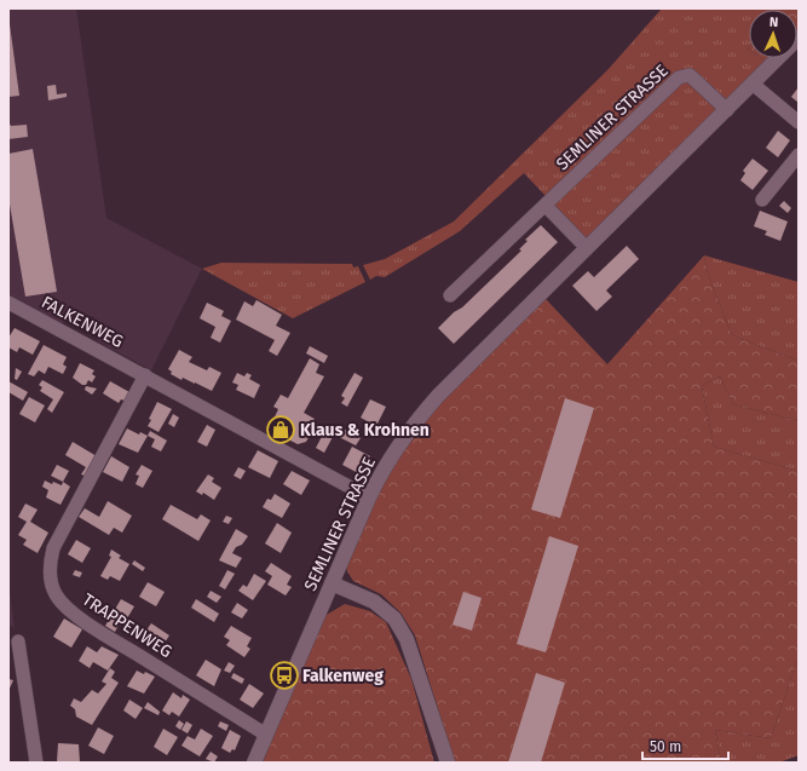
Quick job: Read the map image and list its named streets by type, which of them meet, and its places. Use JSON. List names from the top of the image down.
{
  "streets": {
    "street": ["SEMLINER STRASSE", "FALKENWEG", "TRAPPENWEG"]
  },
  "crossings": [
    ["SEMLINER STRASSE", "FALKENWEG"],
    ["SEMLINER STRASSE", "TRAPPENWEG"],
    ["FALKENWEG", "TRAPPENWEG"]
  ],
  "places": {
    "shop": ["Klaus & Krohnen"],
    "bus stop": ["Falkenweg"]
  },
  "scale_bar": "50 m",
  "north": "top"
}
